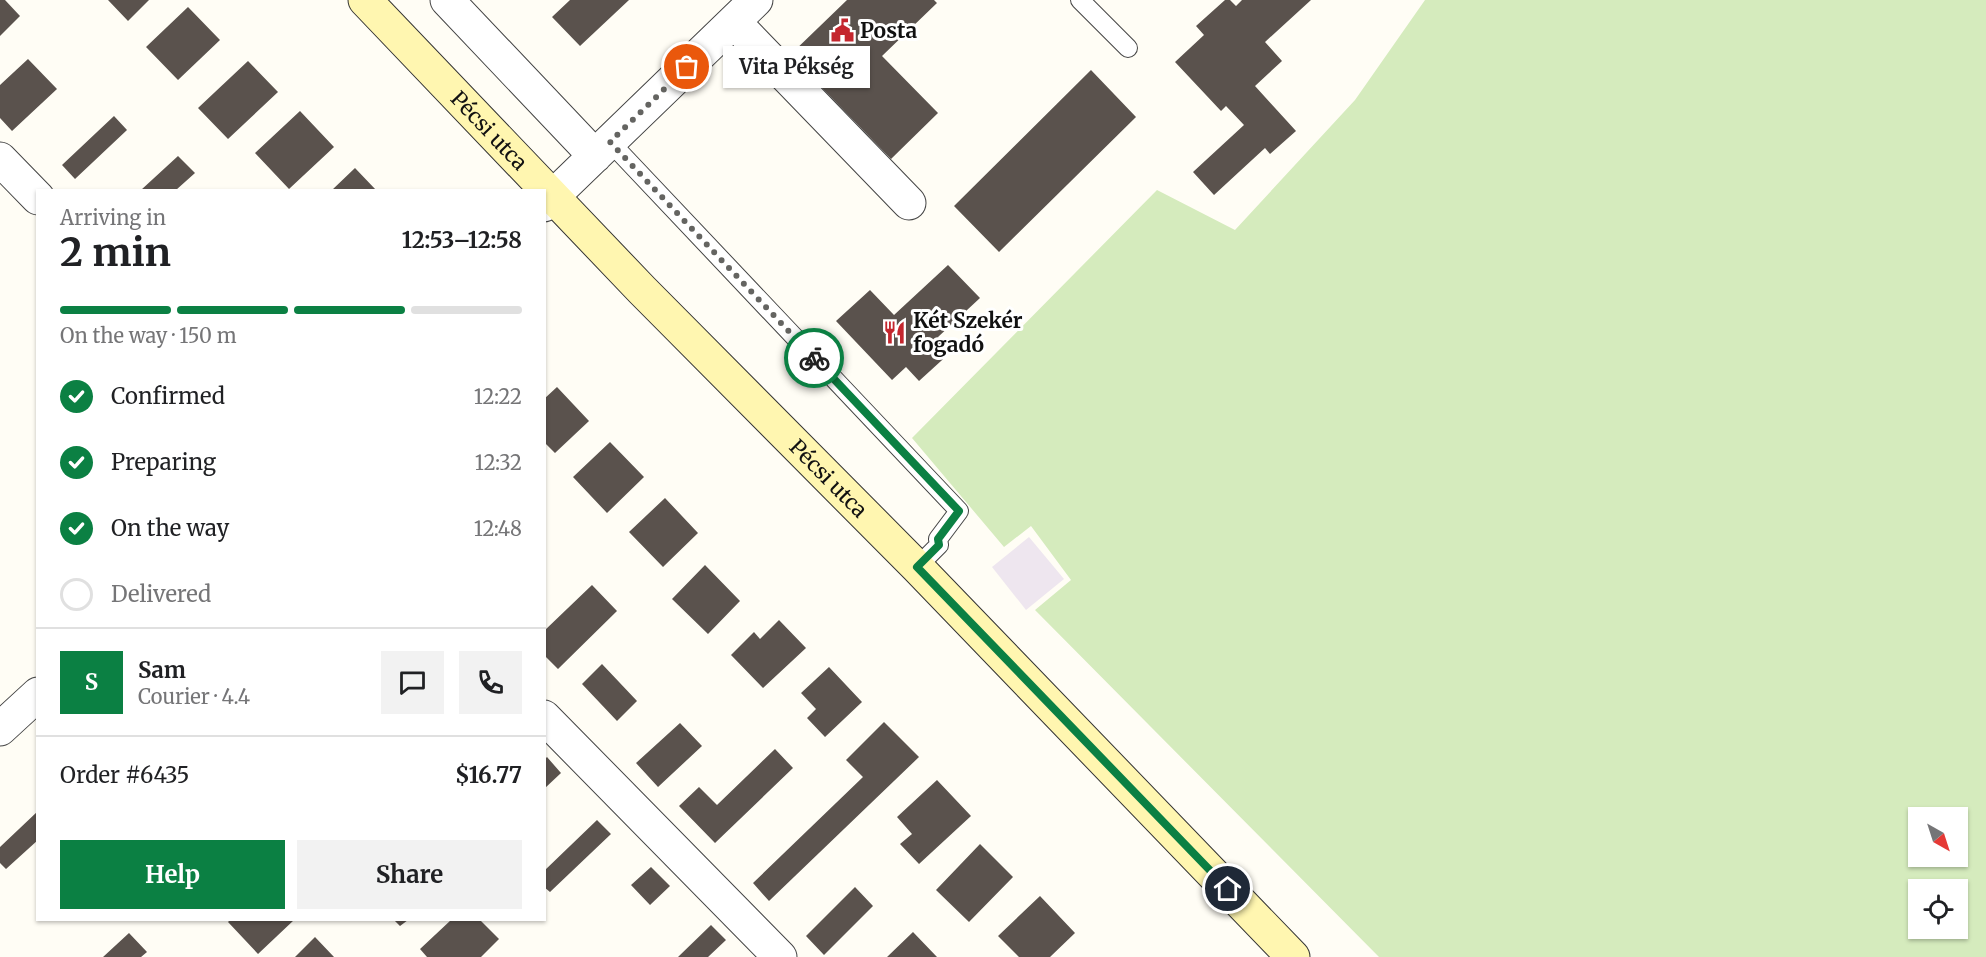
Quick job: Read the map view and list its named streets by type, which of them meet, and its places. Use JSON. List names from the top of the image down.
{
  "streets": {
    "main road": ["Pécsi utca"]
  },
  "places": {
    "public building": ["Posta"],
    "other": ["Vita Pékség"],
    "restaurant": ["Két Szekér fogadó"]
  },
  "north": "bottom right",
  "page": {
    "bubble": "Vita Pékség",
    "heading": ["2 min", "Arriving in", "12:53–12:58"],
    "panel": [
      "Sam",
      "Courier · 4.4",
      "Order #6435",
      "$16.77"
    ],
    "bar": "On the way · 150 m",
    "list": [
      ["Confirmed", "12:22"],
      ["Preparing", "12:32"],
      ["On the way", "12:48"],
      "Delivered"
    ],
    "round": "S",
    "buttons": ["Help", "Share"]
  }
}
